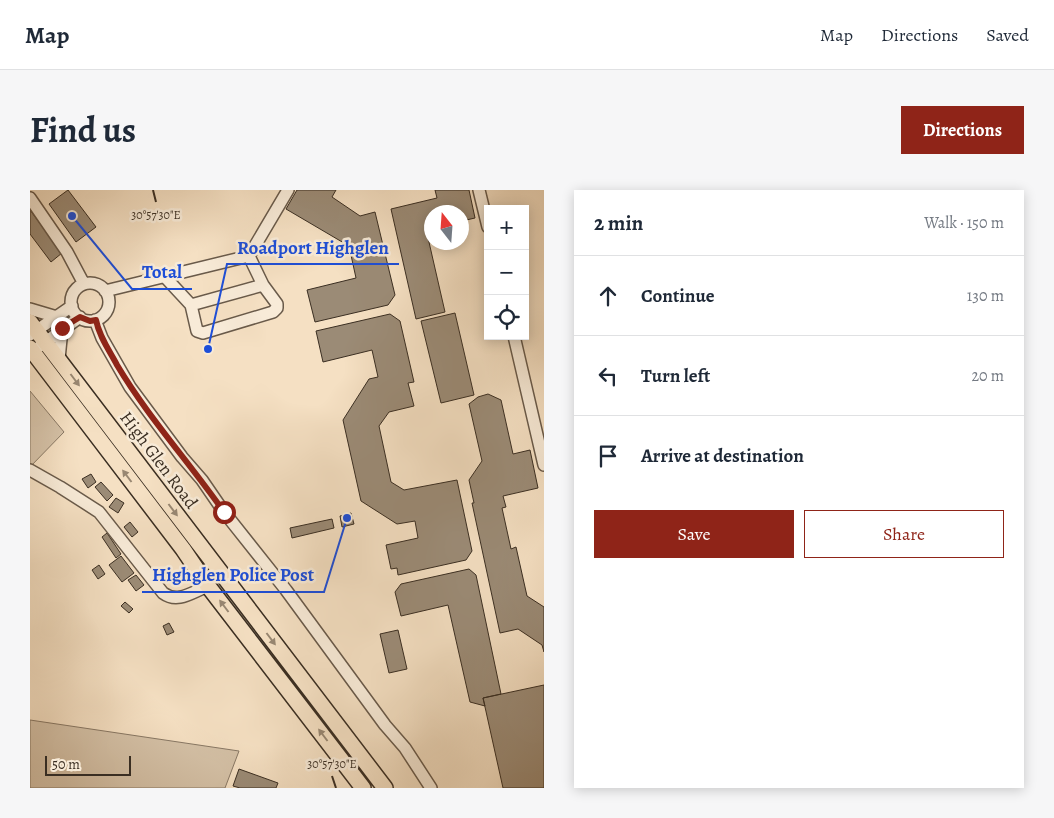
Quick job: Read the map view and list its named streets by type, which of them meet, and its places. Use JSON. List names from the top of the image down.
{
  "streets": {
    "main road": ["High Glen Road"]
  },
  "places": ["Total", "Roadport Highglen", "Highglen Police Post"],
  "scale_bar": "50 m",
  "north": "top",
  "page": {
    "header": "Map",
    "nav": ["Map", "Directions", "Saved"],
    "title": "Find us",
    "buttons": [
      "Directions",
      ["Save", "Share"]
    ],
    "heading": ["2 min", "Walk · 150 m"],
    "map_buttons": ["+", "−"],
    "list": [
      ["Continue", "130 m"],
      ["Turn left", "20 m"],
      "Arrive at destination"
    ],
    "scale": "50 m"
  },
  "coordinates": ["30°57'30\"E"]
}
